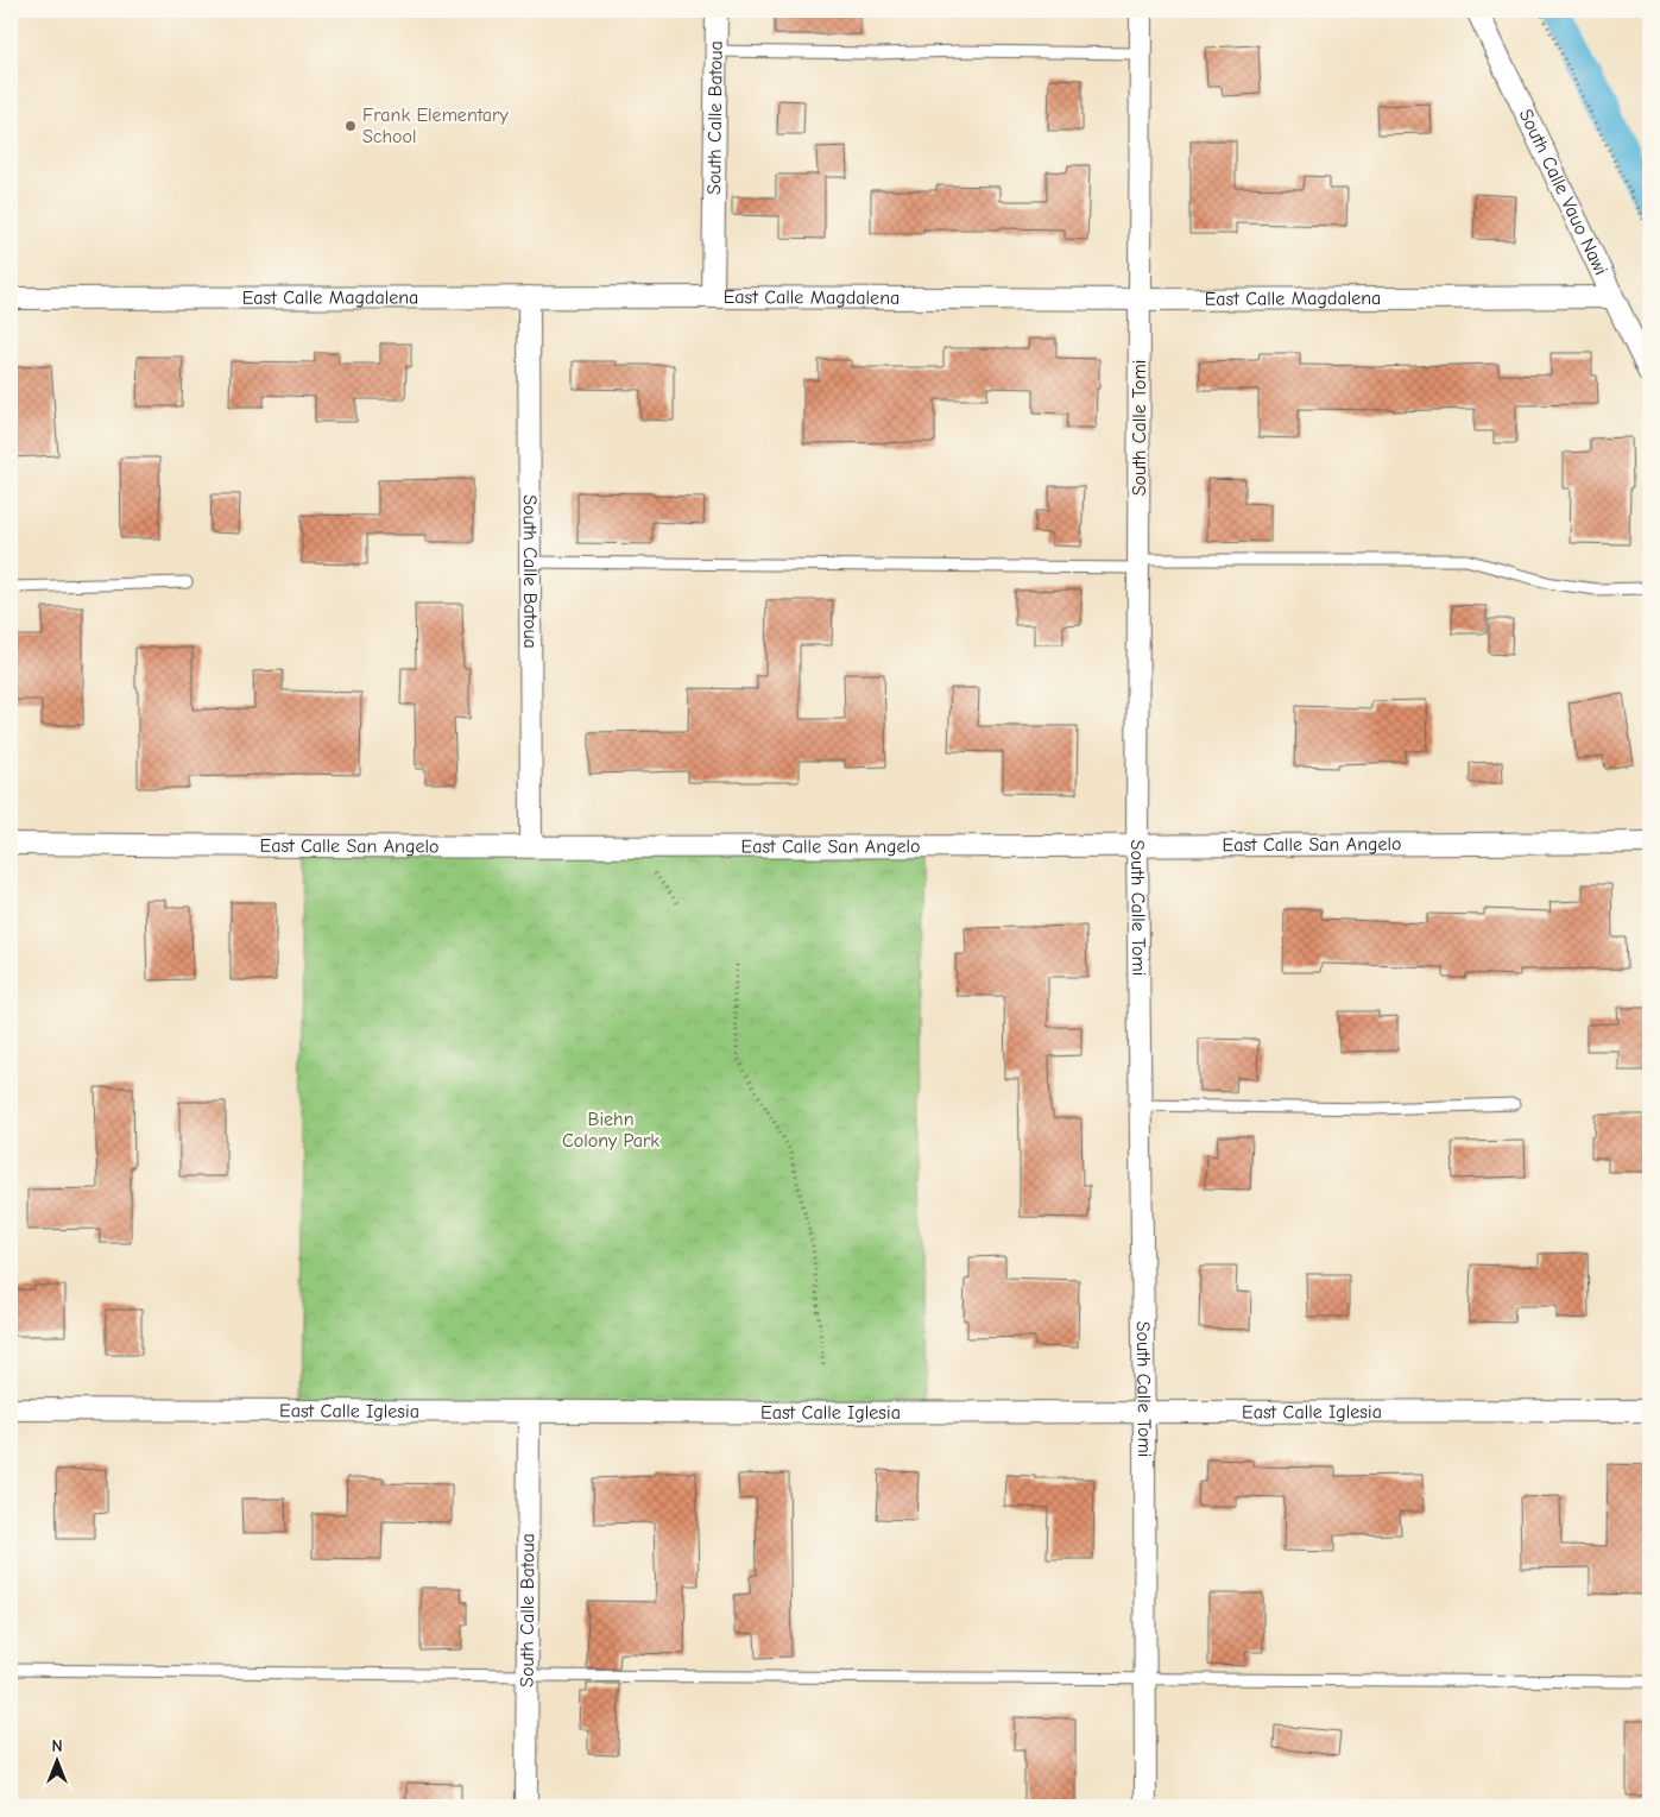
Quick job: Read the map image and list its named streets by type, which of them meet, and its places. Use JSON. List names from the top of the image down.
{
  "streets": {
    "street": [
      "South Calle Batoua",
      "South Calle Vauo Nawi",
      "East Calle Magdalena",
      "South Calle Tomi",
      "East Calle San Angelo",
      "East Calle Iglesia"
    ]
  },
  "crossings": [
    ["South Calle Batoua", "East Calle Magdalena"],
    ["South Calle Batoua", "East Calle San Angelo"],
    ["South Calle Batoua", "East Calle Iglesia"],
    ["South Calle Vauo Nawi", "East Calle Magdalena"],
    ["East Calle Magdalena", "South Calle Tomi"],
    ["South Calle Tomi", "East Calle San Angelo"],
    ["South Calle Tomi", "East Calle Iglesia"]
  ],
  "parks": ["Biehn Colony Park"],
  "places": ["Frank Elementary School"],
  "north": "top"
}
